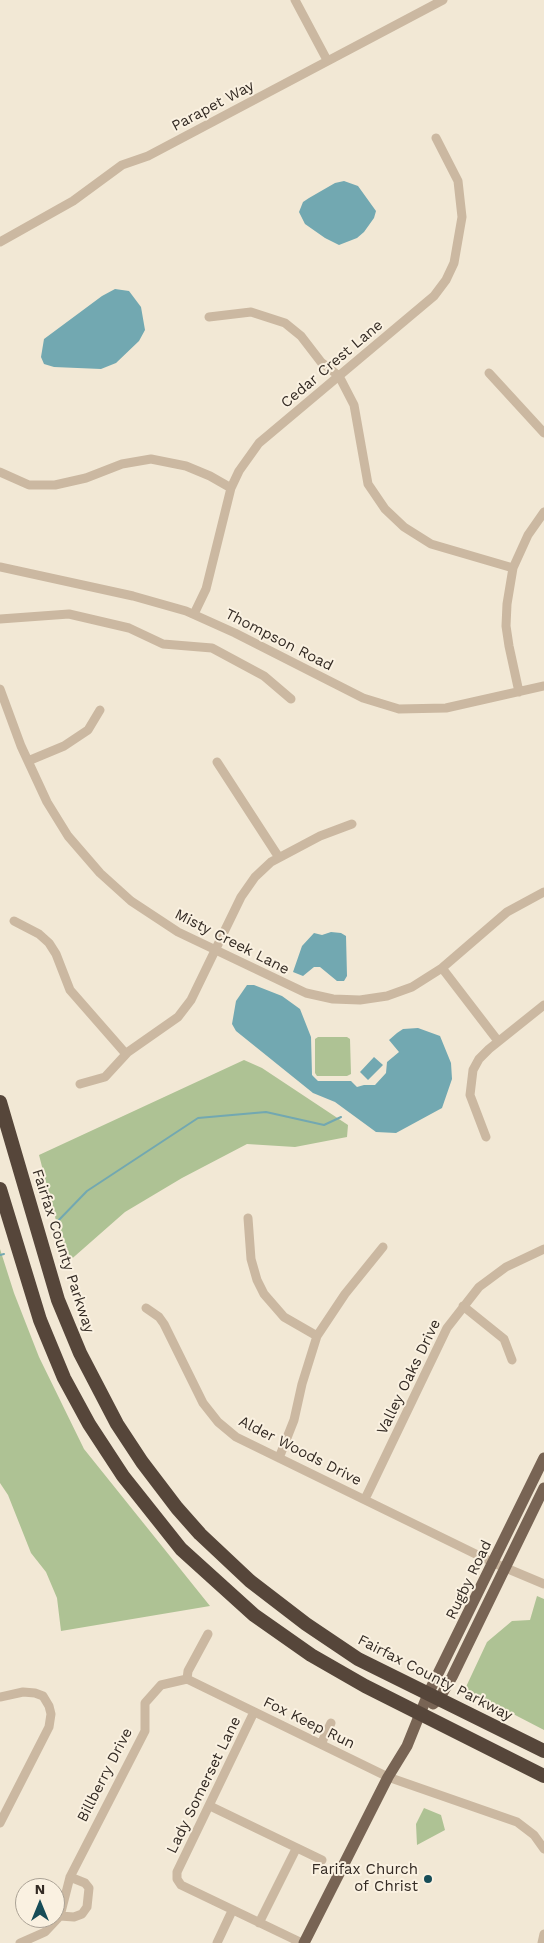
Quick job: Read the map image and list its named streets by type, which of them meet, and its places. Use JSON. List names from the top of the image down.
{
  "streets": {
    "highway": ["Fairfax County Parkway"],
    "main road": ["Rugby Road"],
    "street": [
      "Parapet Way",
      "Cedar Crest Lane",
      "Thompson Road",
      "Misty Creek Lane",
      "Valley Oaks Drive",
      "Alder Woods Drive",
      "Fox Keep Run",
      "Billberry Drive",
      "Lady Somerset Lane"
    ]
  },
  "crossings": [
    ["Cedar Crest Lane", "Thompson Road"],
    ["Fairfax County Parkway", "Rugby Road"],
    ["Valley Oaks Drive", "Alder Woods Drive"],
    ["Alder Woods Drive", "Rugby Road"],
    ["Rugby Road", "Fox Keep Run"],
    ["Rugby Road", "Lady Somerset Lane"],
    ["Fox Keep Run", "Billberry Drive"],
    ["Fox Keep Run", "Lady Somerset Lane"]
  ],
  "places": ["Farifax Church of Christ"],
  "north": "top"
}
